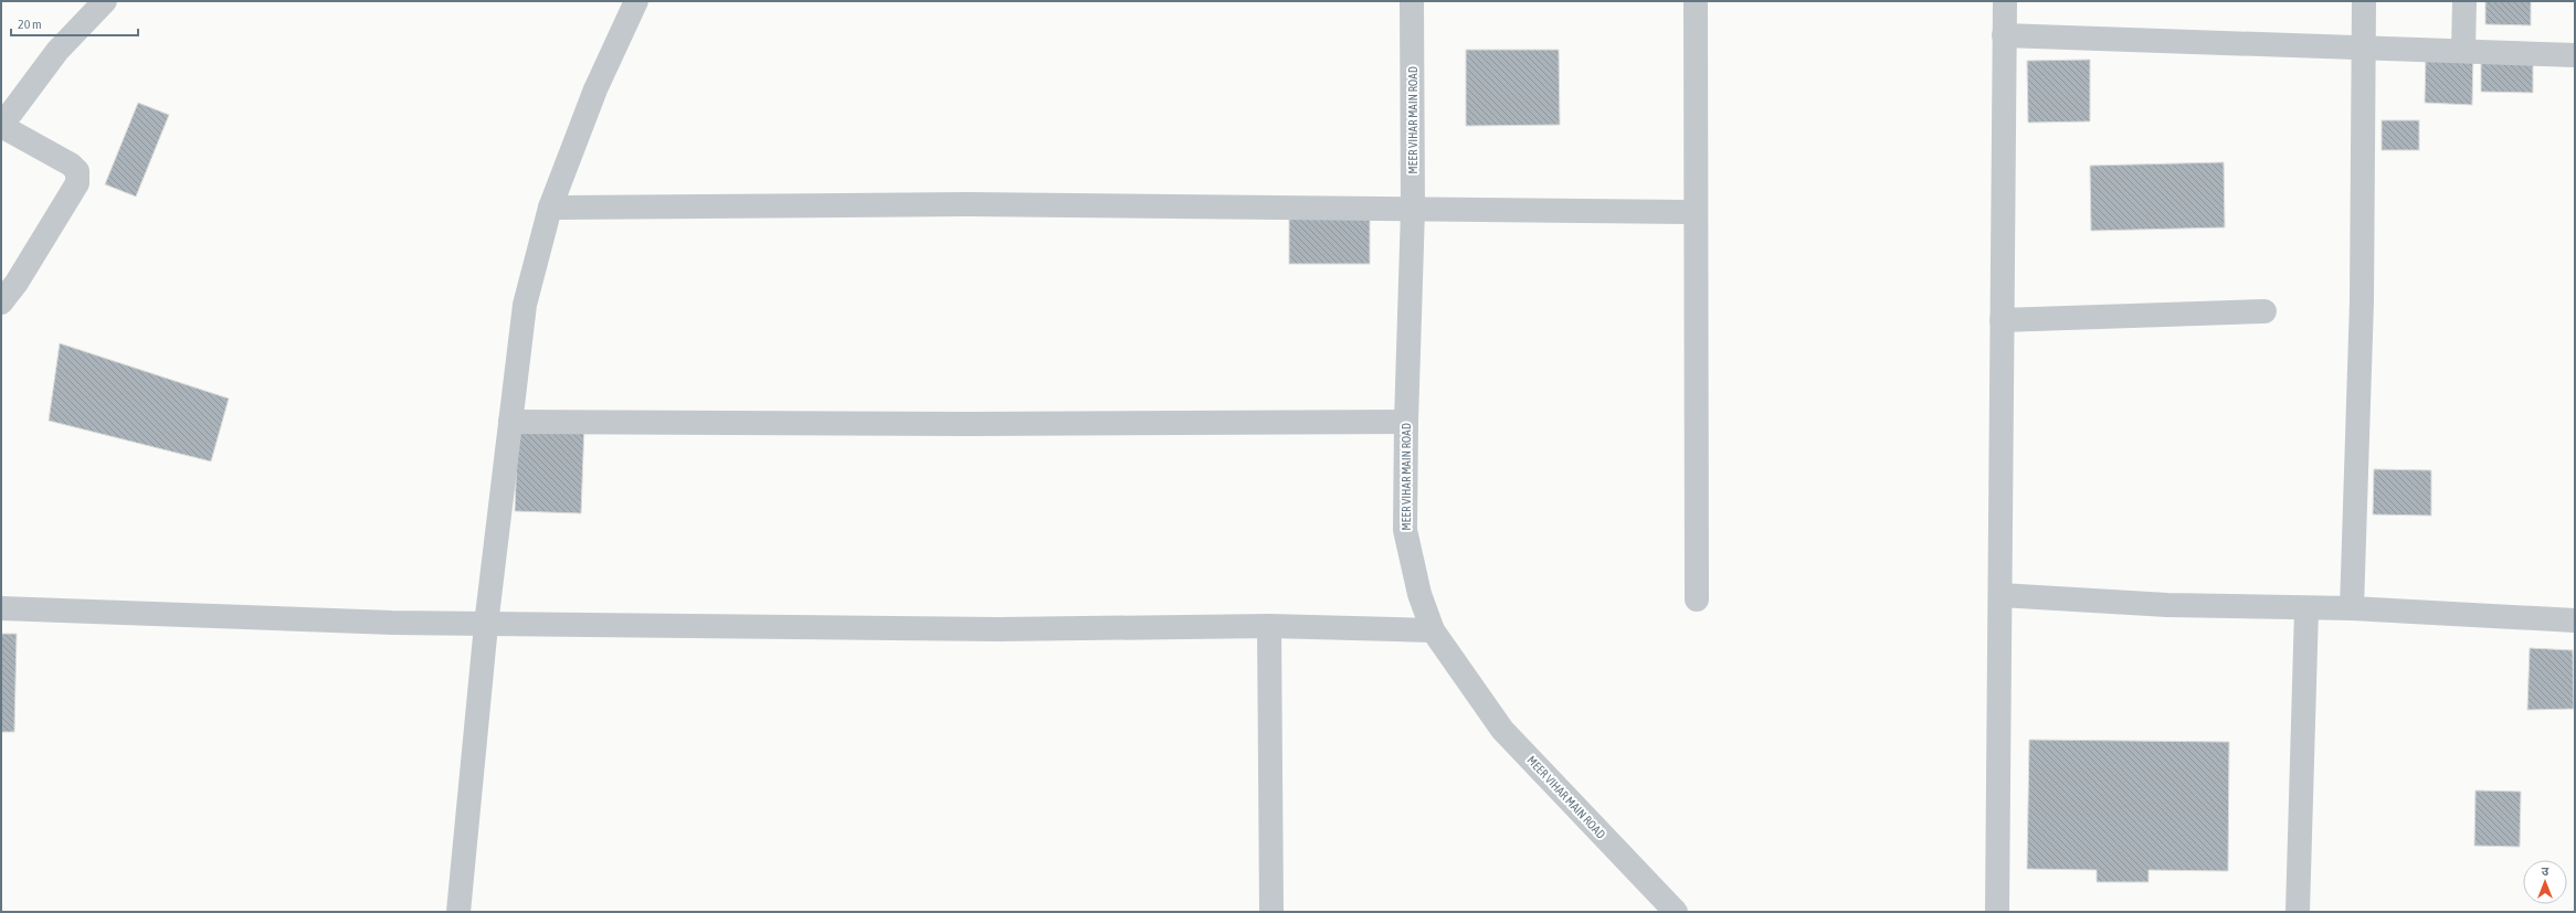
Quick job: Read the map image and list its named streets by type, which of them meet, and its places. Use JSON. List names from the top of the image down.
{
  "streets": {
    "street": ["MEER VIHAR MAIN ROAD"]
  },
  "scale_bar": "20 m",
  "north": "top"
}
